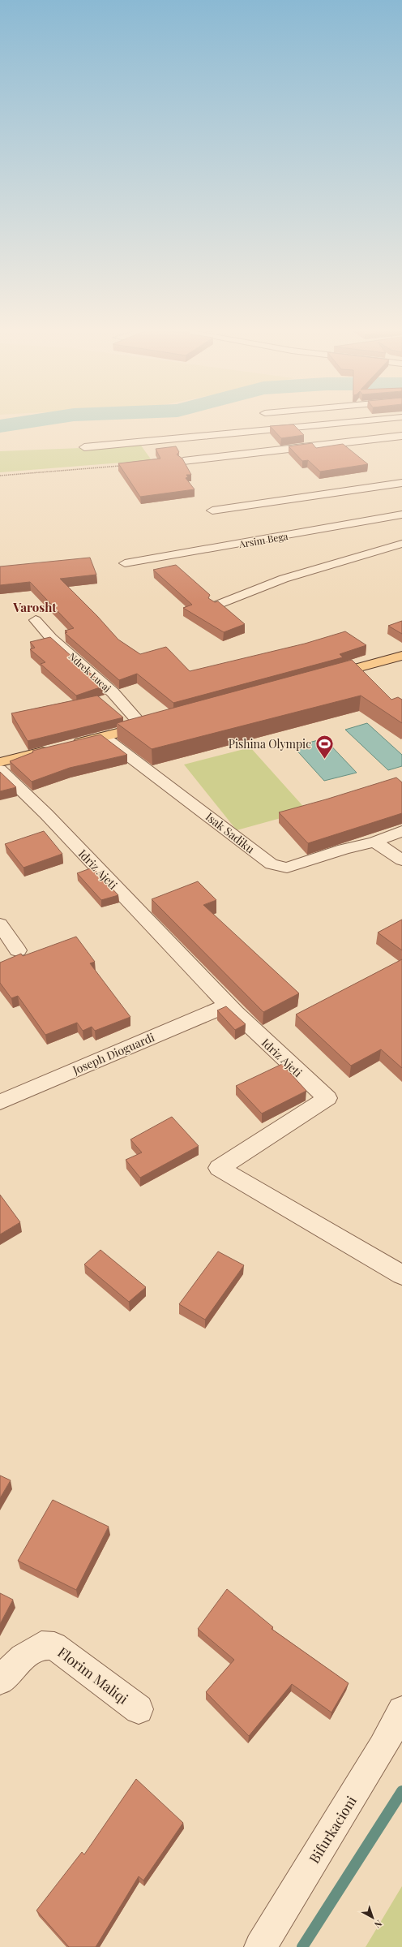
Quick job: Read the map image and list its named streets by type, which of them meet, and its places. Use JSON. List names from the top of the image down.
{
  "streets": {
    "street": [
      "Arsim Bega",
      "Ndrek Lucaj",
      "Isak Sadiku",
      "Idriz Ajeti",
      "Joseph Dioguardi",
      "Florim Maliqi",
      "Bifurkacioni"
    ]
  },
  "crossings": [
    ["Idriz Ajeti", "Joseph Dioguardi"]
  ],
  "districts": ["Varosht"],
  "places": {
    "sports": ["Pishina Olympic"]
  },
  "north": "bottom right"
}
